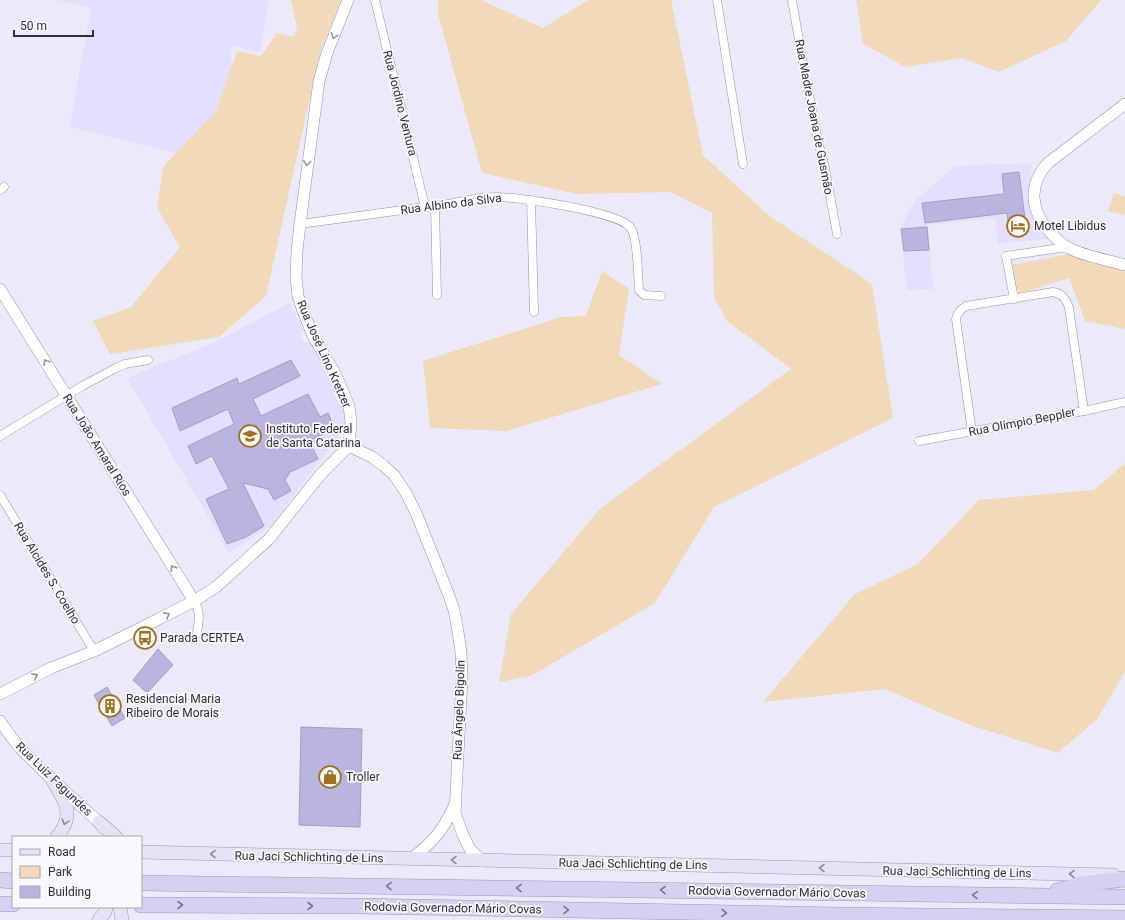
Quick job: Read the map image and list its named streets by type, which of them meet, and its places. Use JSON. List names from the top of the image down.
{
  "streets": {
    "highway": ["Rodovia Governador Mário Covas"],
    "main road": ["Rua Jaci Schlichting de Lins"],
    "street": [
      "Rua Jordino Ventura",
      "Rua Madre Joana de Gusmão",
      "Rua Albino da Silva",
      "Rua José Lino Kretzer",
      "Rua Olímpio Beppler",
      "Rua João Amaral Rios",
      "Rua Alcides S. Coelho",
      "Rua Ângelo Bigolin",
      "Rua Luiz Fagundes"
    ]
  },
  "crossings": [
    ["Rua Jordino Ventura", "Rua Albino da Silva"],
    ["Rua Albino da Silva", "Rua José Lino Kretzer"],
    ["Rua José Lino Kretzer", "Rua Ângelo Bigolin"],
    ["Rua Ângelo Bigolin", "Rua Jaci Schlichting de Lins"]
  ],
  "one_way": ["Rua José Lino Kretzer", "Rua João Amaral Rios", "Rua Jaci Schlichting de Lins"],
  "places": {
    "hotel": ["Motel Libidus"],
    "school or university": ["Instituto Federal de Santa Catarina"],
    "bus stop": ["Parada CERTEA"],
    "building": ["Residencial Maria Ribeiro de Morais"],
    "shop": ["Troller"]
  },
  "legend": ["Road", "Park", "Building"],
  "scale_bar": "50 m"
}
